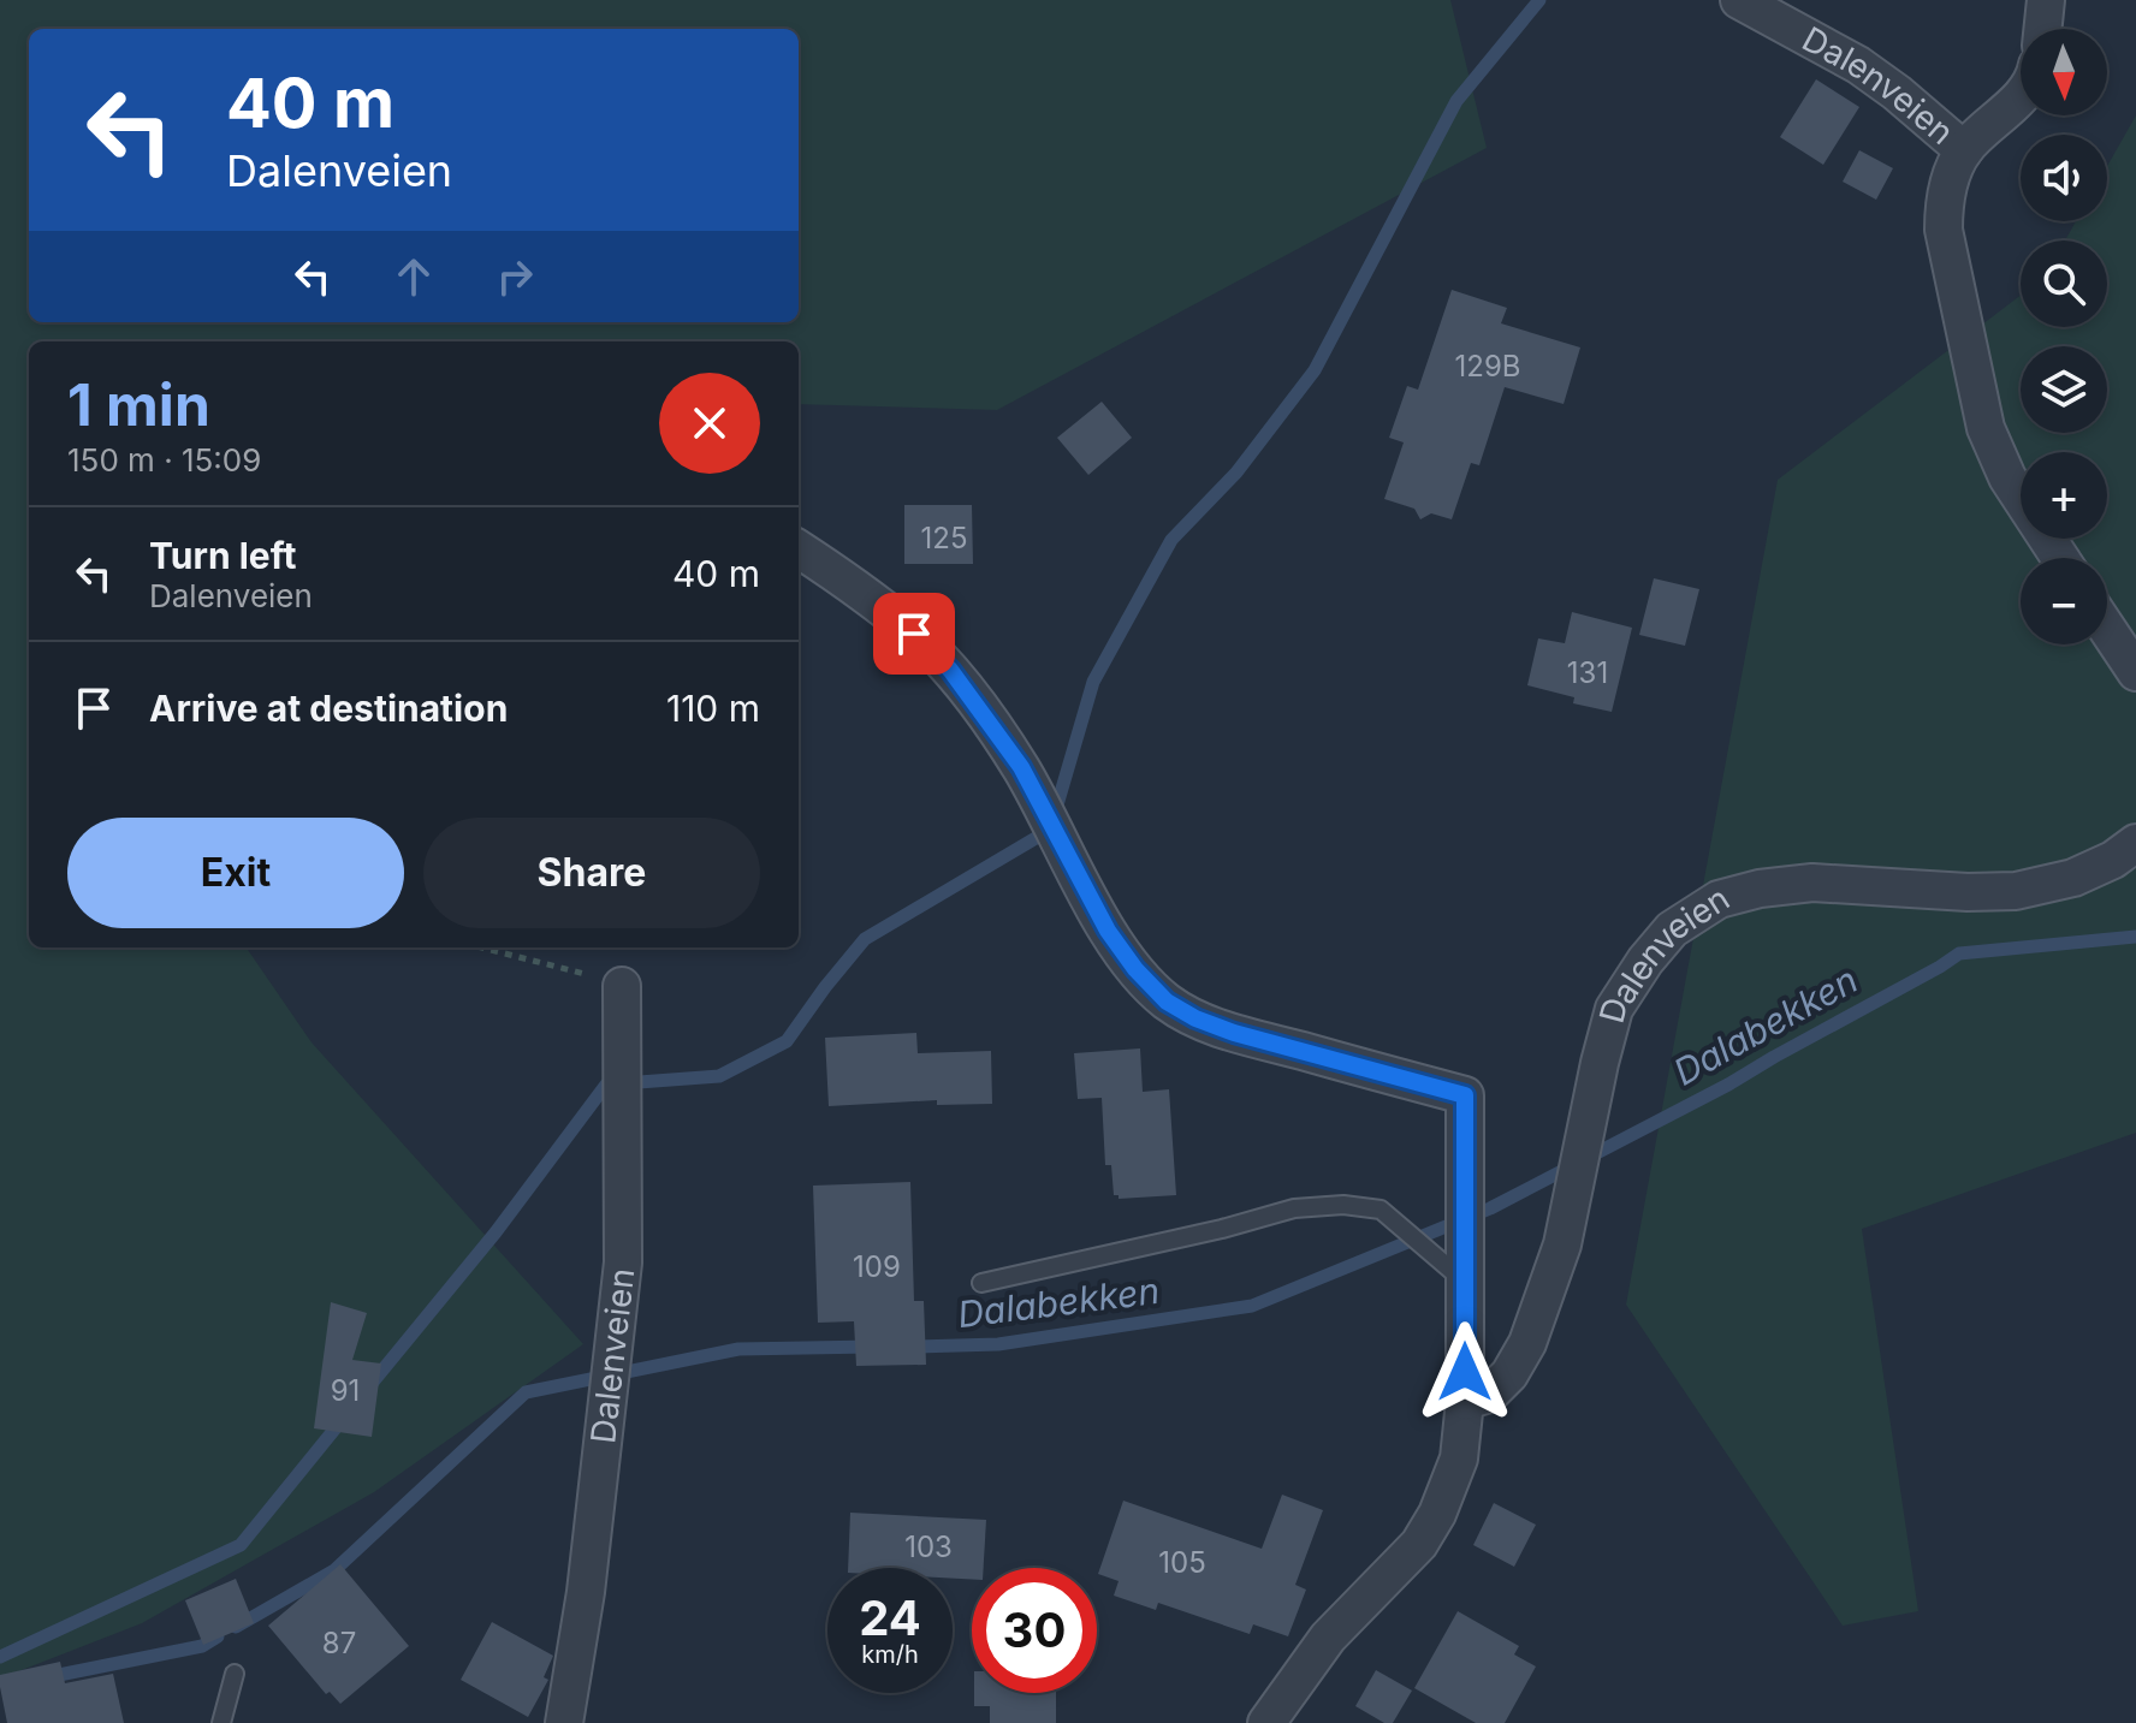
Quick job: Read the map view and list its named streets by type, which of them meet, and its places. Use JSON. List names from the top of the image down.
{
  "streets": {
    "street": ["Dalenveien"]
  },
  "water": ["Dalabekken"],
  "house_numbers": [
    "129B",
    "125",
    "131",
    "109",
    "91",
    "103",
    "105",
    "87"
  ],
  "north": "bottom",
  "page": {
    "map_buttons": ["+", "−"],
    "turn": ["40 m", "Dalenveien"],
    "heading": ["1 min", "150 m · 15:09"],
    "list": [
      {
        "name": "Turn left",
        "note": "Dalenveien",
        "value": "40 m"
      },
      {
        "name": "Arrive at destination",
        "value": "110 m"
      }
    ],
    "buttons": ["Exit", "Share"],
    "speed": "24 km/h",
    "limit": "30"
  }
}
